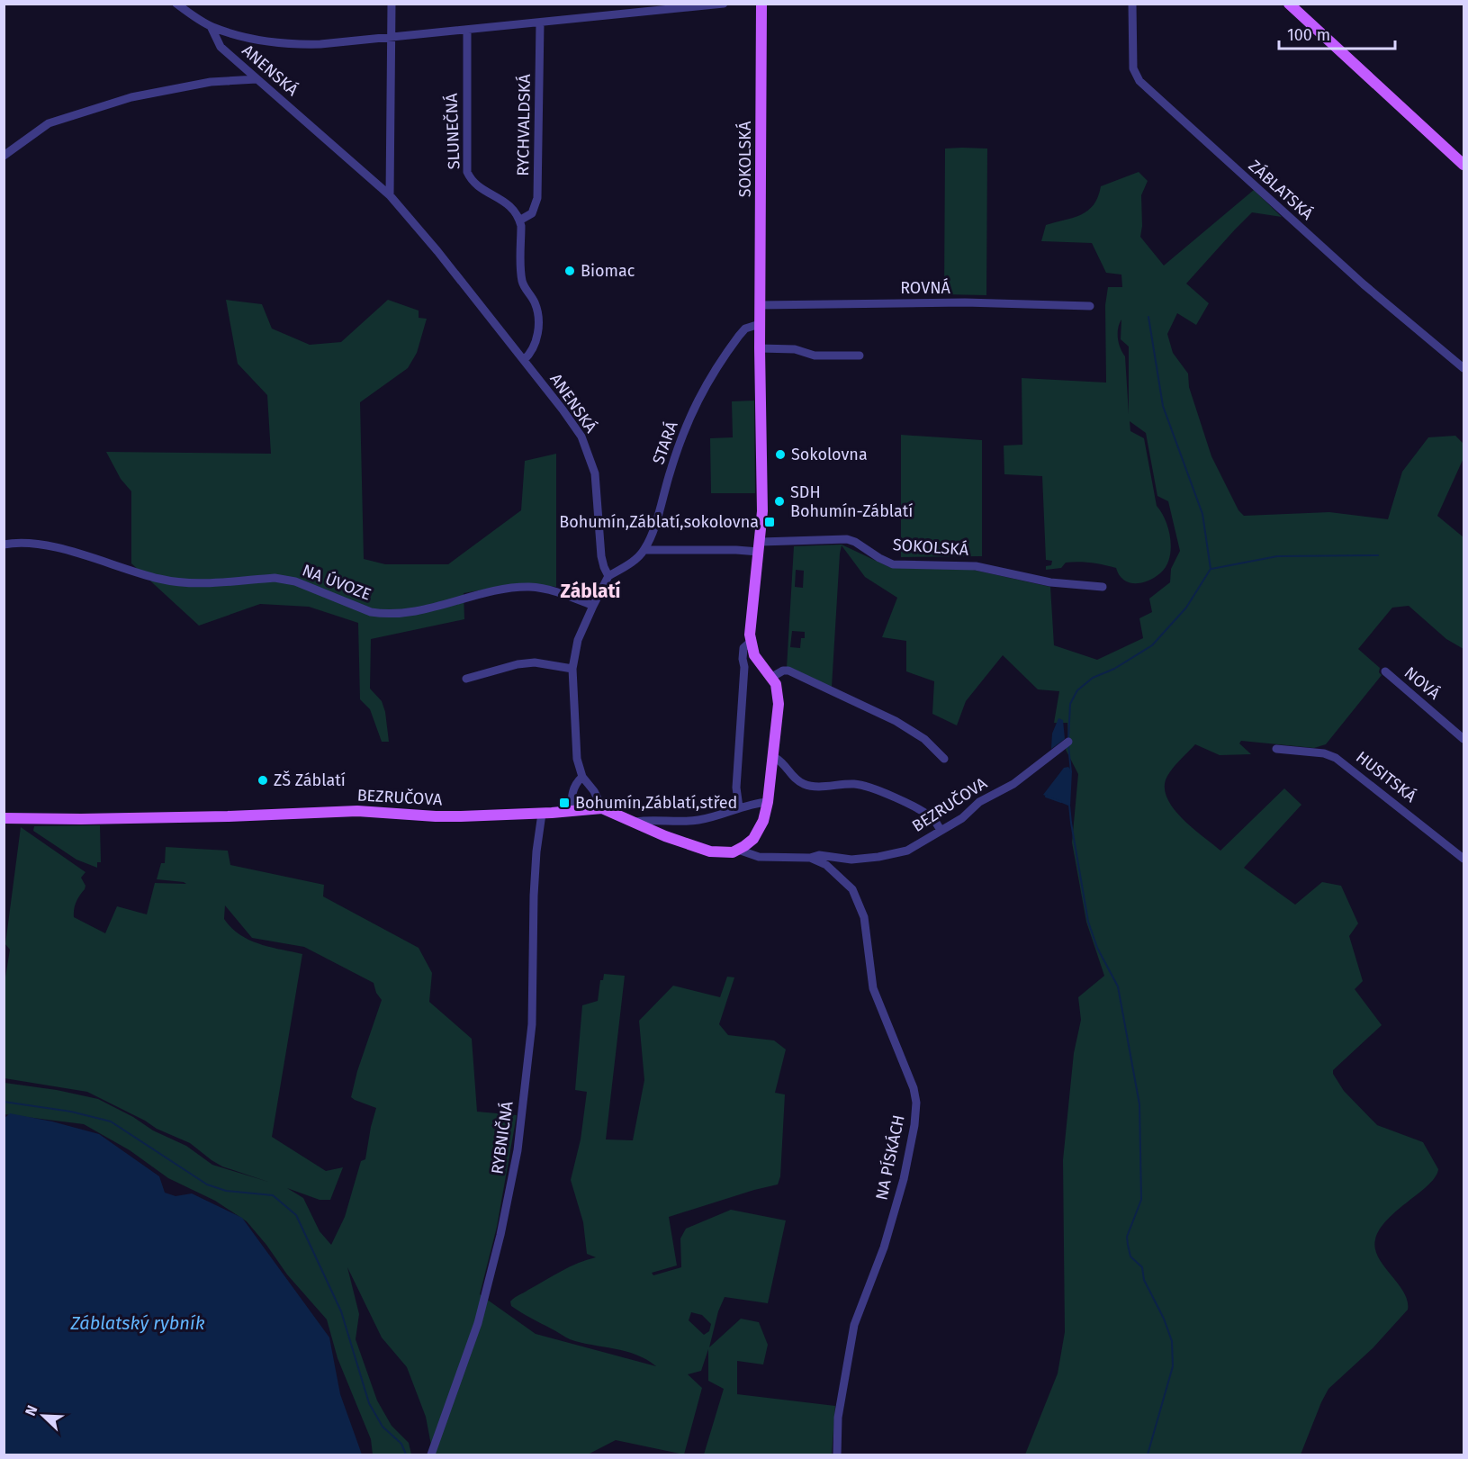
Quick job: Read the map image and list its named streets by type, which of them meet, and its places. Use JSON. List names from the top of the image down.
{
  "streets": {
    "main road": ["SOKOLSKÁ", "BEZRUČOVA"],
    "street": [
      "ANENSKÁ",
      "RYCHVALDSKÁ",
      "SLUNEČNÁ",
      "ZÁBLATSKÁ",
      "ROVNÁ",
      "STARÁ",
      "NA ÚVOZE",
      "NOVÁ",
      "HUSITSKÁ",
      "RYBNIČNÁ",
      "NA PÍSKÁCH"
    ]
  },
  "crossings": [
    ["RYCHVALDSKÁ", "SLUNEČNÁ"],
    ["SOKOLSKÁ", "ROVNÁ"],
    ["SOKOLSKÁ", "STARÁ"],
    ["BEZRUČOVA", "RYBNIČNÁ"],
    ["BEZRUČOVA", "NA PÍSKÁCH"]
  ],
  "districts": ["Záblatí"],
  "water": ["Záblatský rybník"],
  "places": {
    "other": [
      "Biomac",
      "Sokolovna",
      "SDH Bohumín-Záblatí",
      "ZŠ Záblatí"
    ],
    "transit": ["Bohumín,Záblatí,sokolovna", "Bohumín,Záblatí,střed"]
  },
  "scale_bar": "100 m",
  "north": "top left"
}
